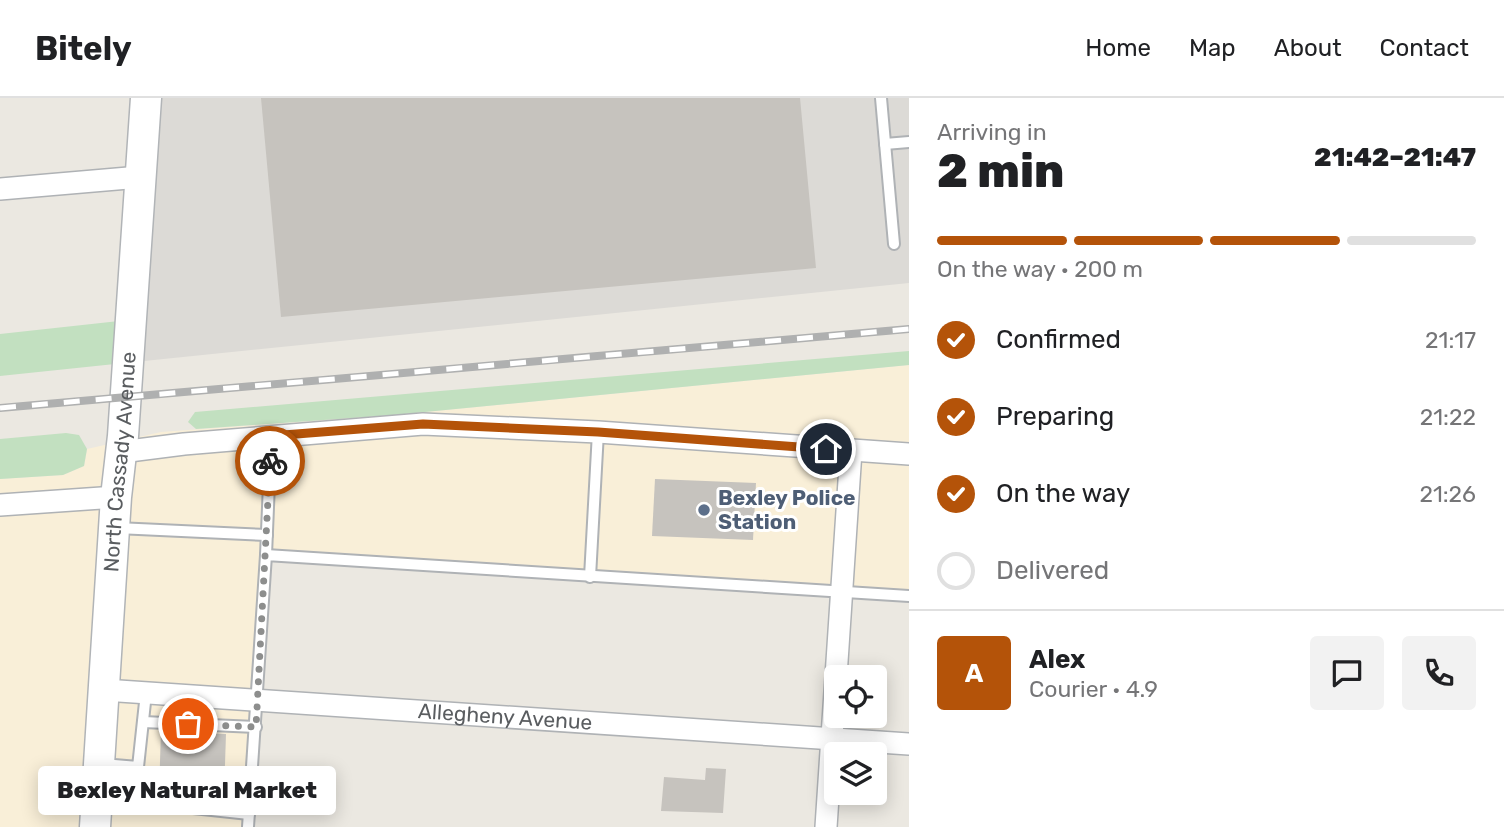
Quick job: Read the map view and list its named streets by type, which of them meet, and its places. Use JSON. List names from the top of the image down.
{
  "streets": {
    "street": ["North Cassady Avenue", "Allegheny Avenue"]
  },
  "crossings": [
    ["North Cassady Avenue", "Allegheny Avenue"]
  ],
  "places": ["Bexley Police Station", "Bexley Natural Market"],
  "page": {
    "header": "Bitely",
    "nav": [
      "Home",
      "Map",
      "About",
      "Contact"
    ],
    "heading": ["2 min", "Arriving in", "21:42–21:47"],
    "panel": ["Alex", "Courier · 4.9"],
    "bar": "On the way · 200 m",
    "list": [
      ["Confirmed", "21:17"],
      ["Preparing", "21:22"],
      ["On the way", "21:26"],
      "Delivered"
    ],
    "round": "A",
    "bubble": "Bexley Natural Market"
  }
}
